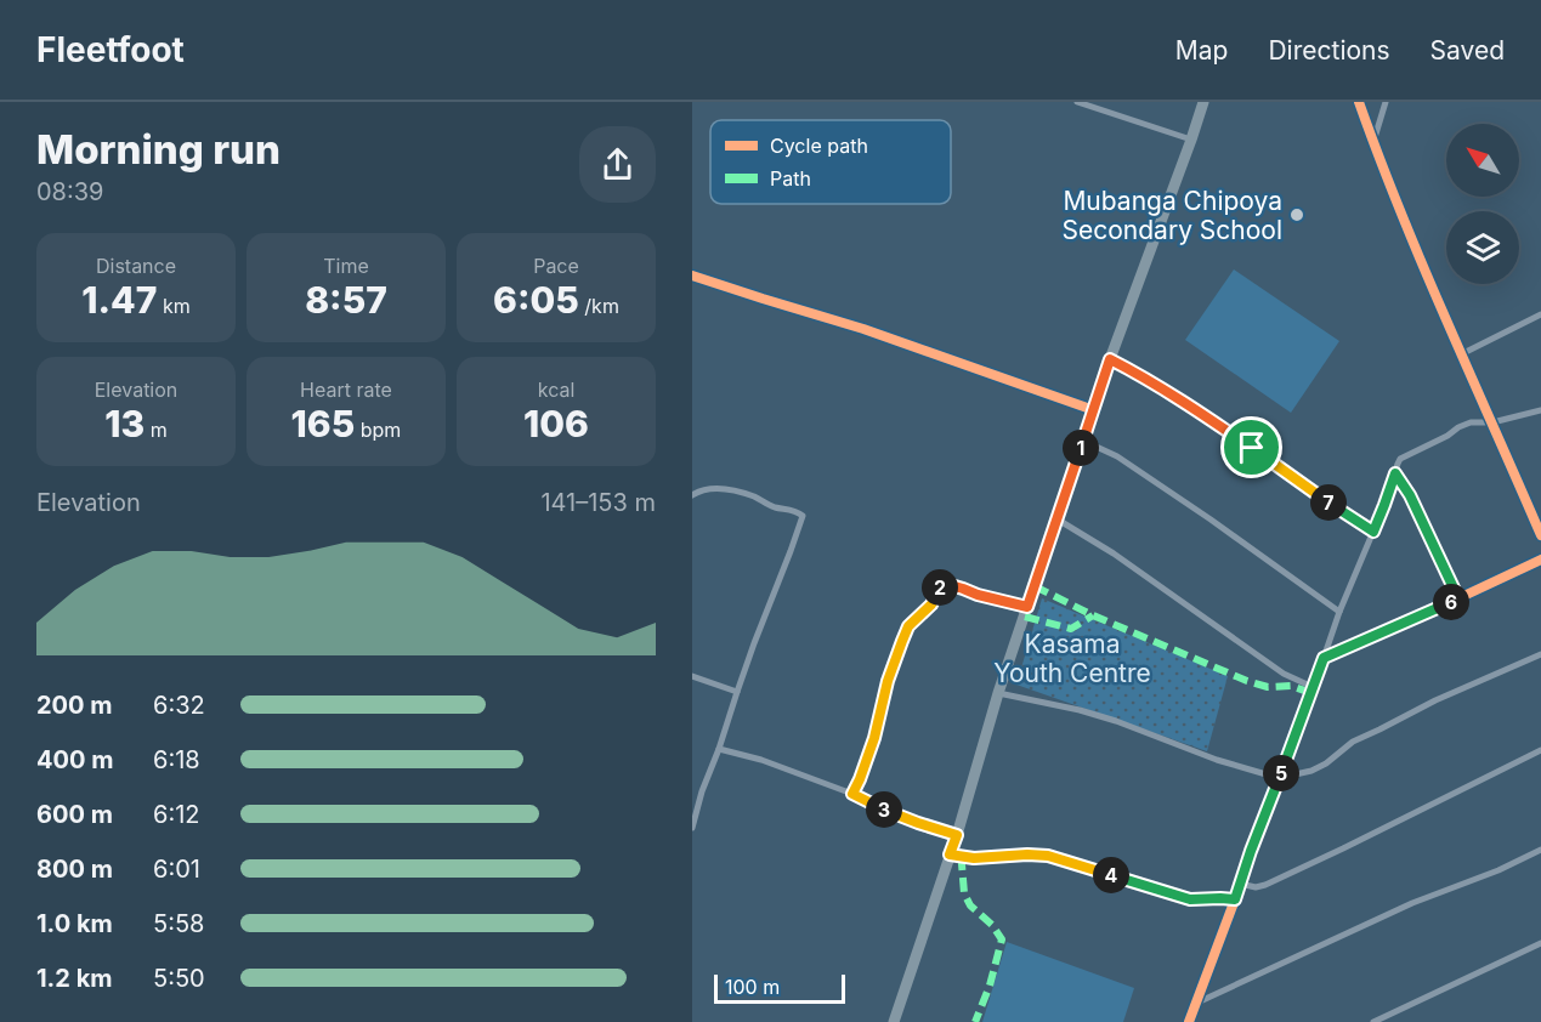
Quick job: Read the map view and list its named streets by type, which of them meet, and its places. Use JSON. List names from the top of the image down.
{
  "parks": ["Kasama Youth Centre"],
  "places": ["Mubanga Chipoya Secondary School"],
  "legend": ["Cycle path", "Path"],
  "scale_bar": "100 m",
  "north": "top left",
  "page": {
    "header": "Fleetfoot",
    "nav": ["Map", "Directions", "Saved"],
    "heading": ["Morning run", "08:39"],
    "stats": [
      ["Distance", "1.47 km"],
      ["Time", "8:57"],
      ["Pace", "6:05 /km"],
      ["Elevation", "13 m"],
      ["Heart rate", "165 bpm"],
      ["kcal", "106"]
    ],
    "pins": [
      "1",
      "7",
      "2",
      "6",
      "5",
      "3",
      "4"
    ],
    "chart": ["Elevation", "141–153 m"],
    "list": [
      {
        "name": "200 m",
        "note": "6:32"
      },
      {
        "name": "400 m",
        "note": "6:18"
      },
      {
        "name": "600 m",
        "note": "6:12"
      },
      {
        "name": "800 m",
        "note": "6:01"
      },
      {
        "name": "1.0 km",
        "note": "5:58"
      },
      {
        "name": "1.2 km",
        "note": "5:50"
      }
    ],
    "scale": "100 m"
  }
}
